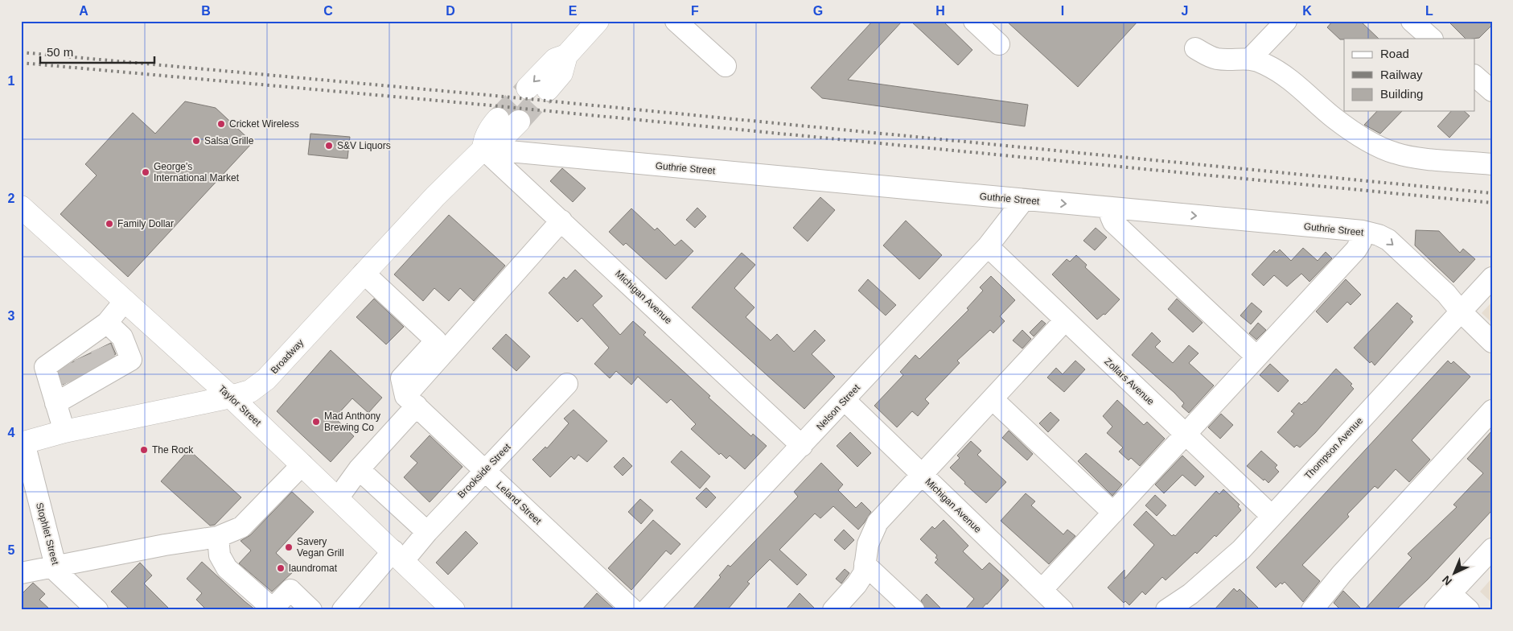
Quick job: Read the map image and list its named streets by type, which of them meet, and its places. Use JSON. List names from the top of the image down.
{
  "streets": {
    "main road": ["Broadway", "Taylor Street"],
    "street": [
      "Guthrie Street",
      "Michigan Avenue",
      "Zollars Avenue",
      "Nelson Street",
      "Thompson Avenue",
      "Brookside Street",
      "Leland Street",
      "Stophlet Street"
    ]
  },
  "crossings": [
    ["Guthrie Street", "Michigan Avenue"],
    ["Guthrie Street", "Broadway"],
    ["Guthrie Street", "Nelson Street"],
    ["Guthrie Street", "Thompson Avenue"],
    ["Michigan Avenue", "Broadway"],
    ["Michigan Avenue", "Nelson Street"],
    ["Broadway", "Taylor Street"],
    ["Broadway", "Stophlet Street"],
    ["Zollars Avenue", "Nelson Street"],
    ["Zollars Avenue", "Thompson Avenue"],
    ["Taylor Street", "Brookside Street"],
    ["Brookside Street", "Leland Street"]
  ],
  "places": [
    "Cricket Wireless",
    "Salsa Grille",
    "S&V Liquors",
    "George's International Market",
    "Family Dollar",
    "Mad Anthony Brewing Co",
    "The Rock",
    "Savery Vegan Grill",
    "laundromat"
  ],
  "legend": ["Road", "Railway", "Building"],
  "scale_bar": "50 m",
  "north": "bottom left",
  "grid": {
    "columns": [
      "A",
      "B",
      "C",
      "D",
      "E",
      "F",
      "G",
      "H",
      "I",
      "J",
      "K",
      "L"
    ],
    "rows": [
      "1",
      "2",
      "3",
      "4",
      "5"
    ]
  }
}
